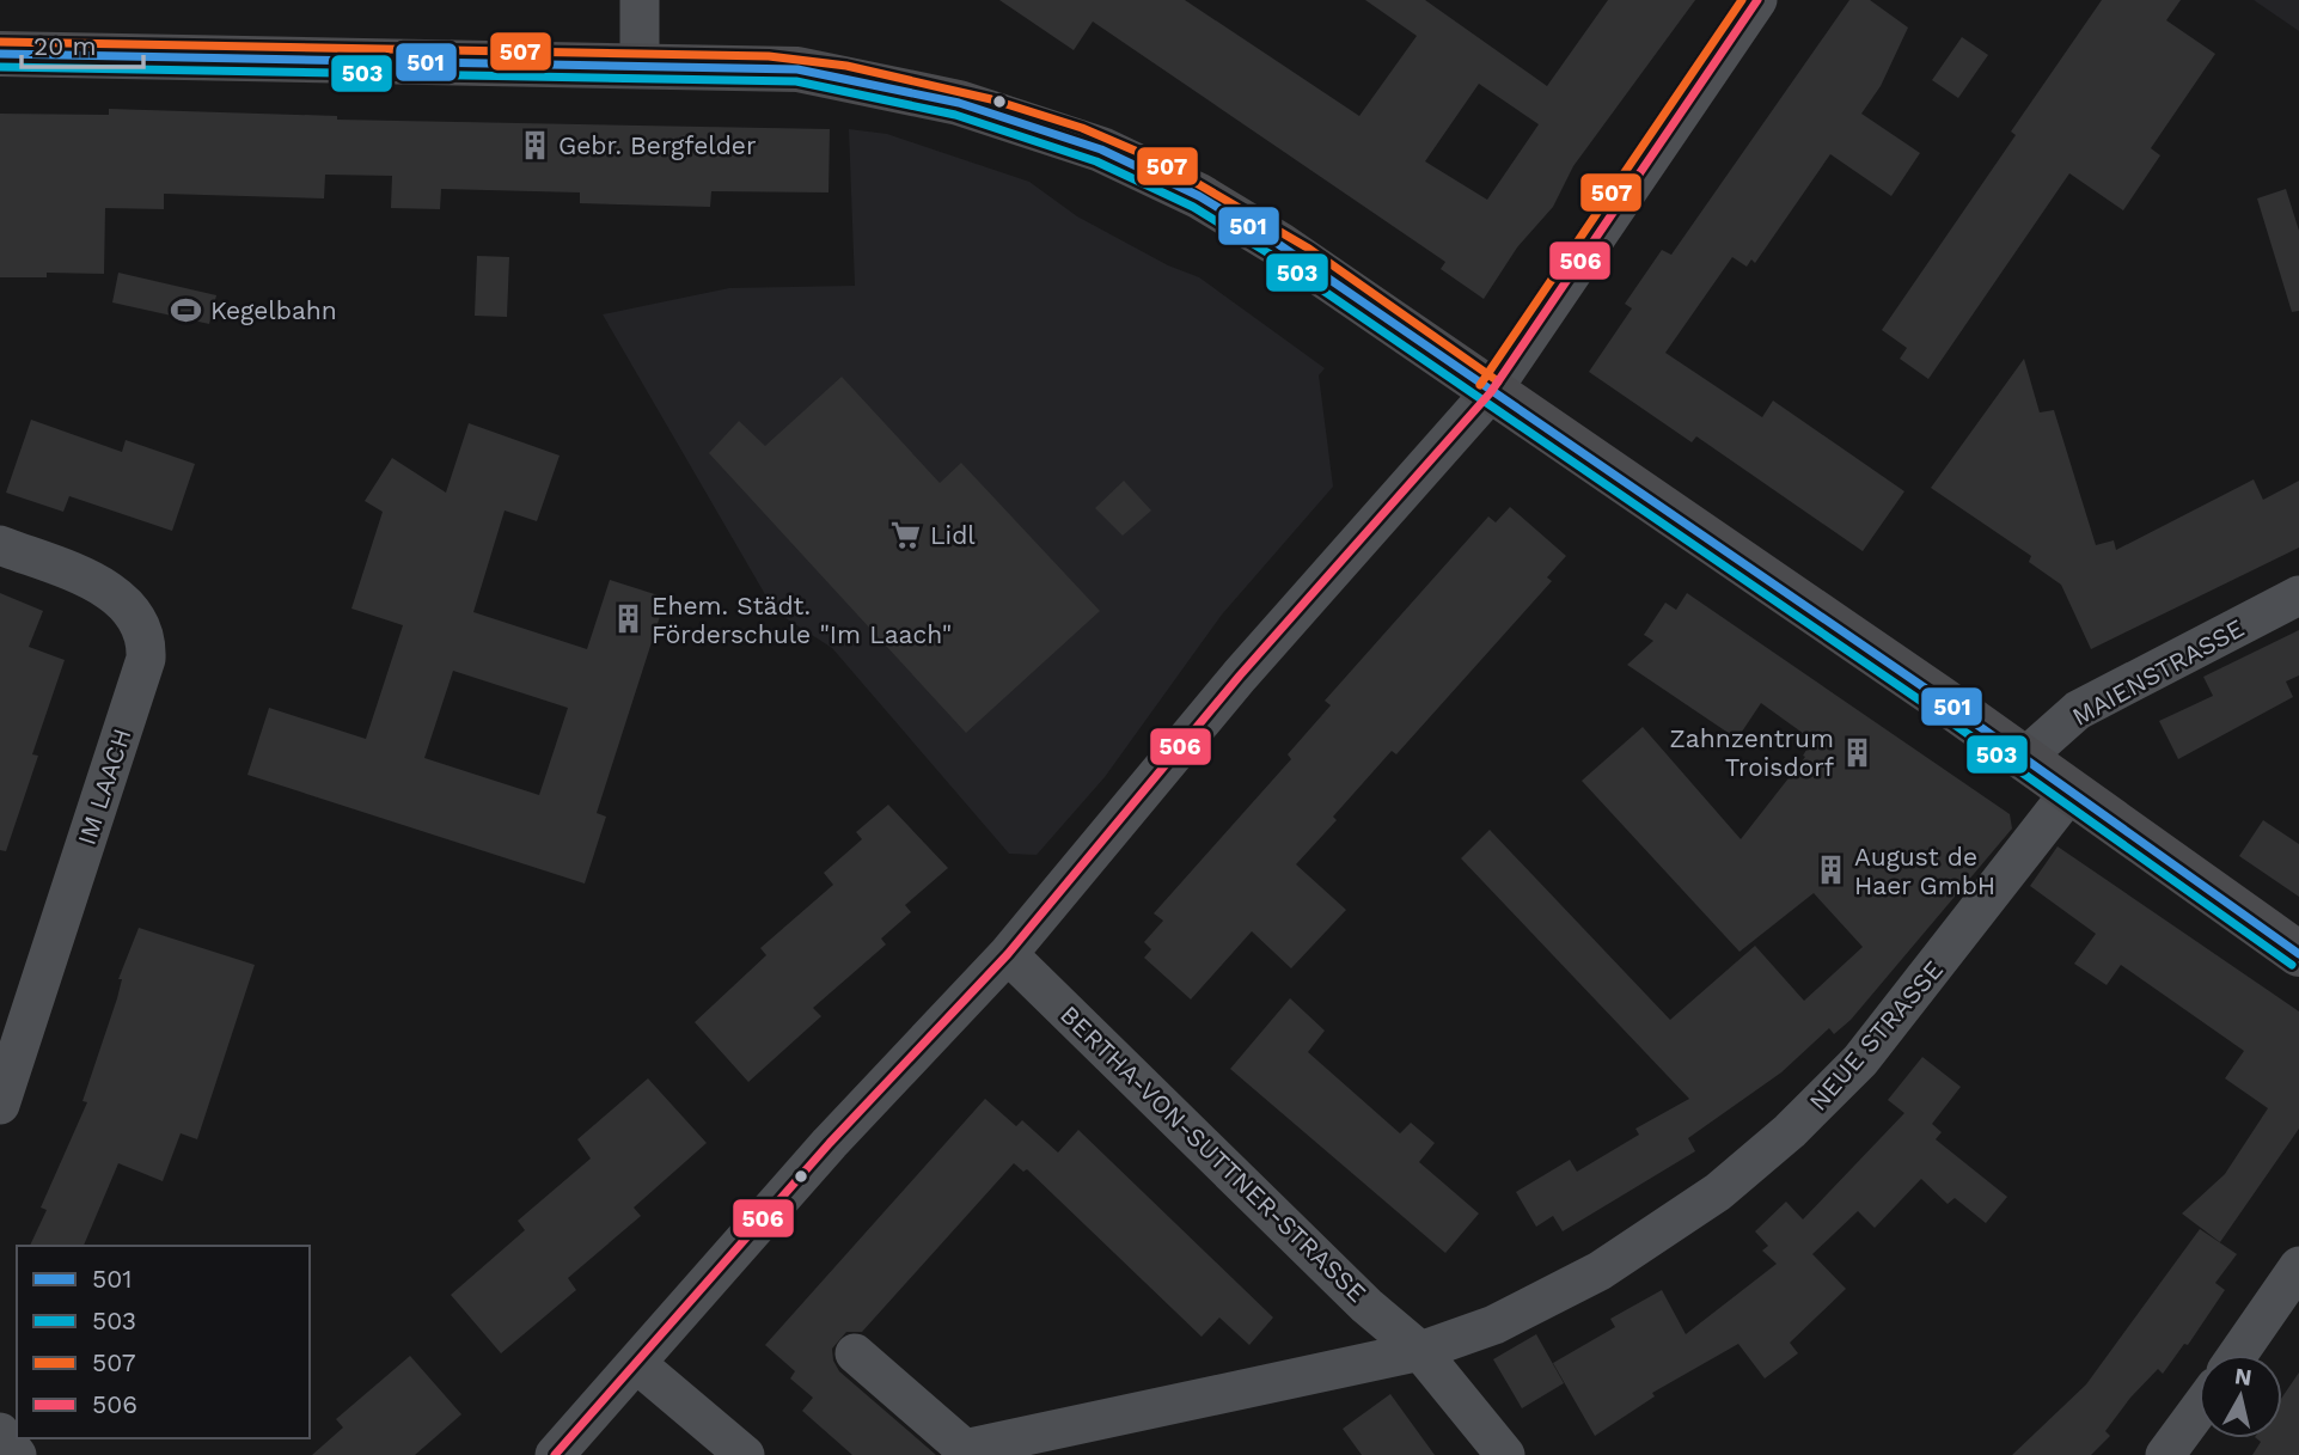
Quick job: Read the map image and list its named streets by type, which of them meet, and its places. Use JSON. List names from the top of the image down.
{
  "streets": {
    "street": [
      "MAIENSTRASSE",
      "IM LAACH",
      "NEUE STRASSE",
      "BERTHA-VON-SUTTNER-STRASSE"
    ]
  },
  "crossings": [
    ["NEUE STRASSE", "BERTHA-VON-SUTTNER-STRASSE"]
  ],
  "places": {
    "building": [
      "Gebr. Bergfelder",
      "Ehem. Städt. Förderschule \"Im Laach\"",
      "Zahnzentrum Troisdorf",
      "August de Haer GmbH"
    ],
    "sports": ["Kegelbahn"],
    "supermarket": ["Lidl"]
  },
  "lines": [
    "transit line 507",
    "transit line 506",
    "transit line 501",
    "transit line 503"
  ],
  "legend": [
    "501",
    "503",
    "507",
    "506"
  ],
  "scale_bar": "20 m",
  "north": "top"
}
